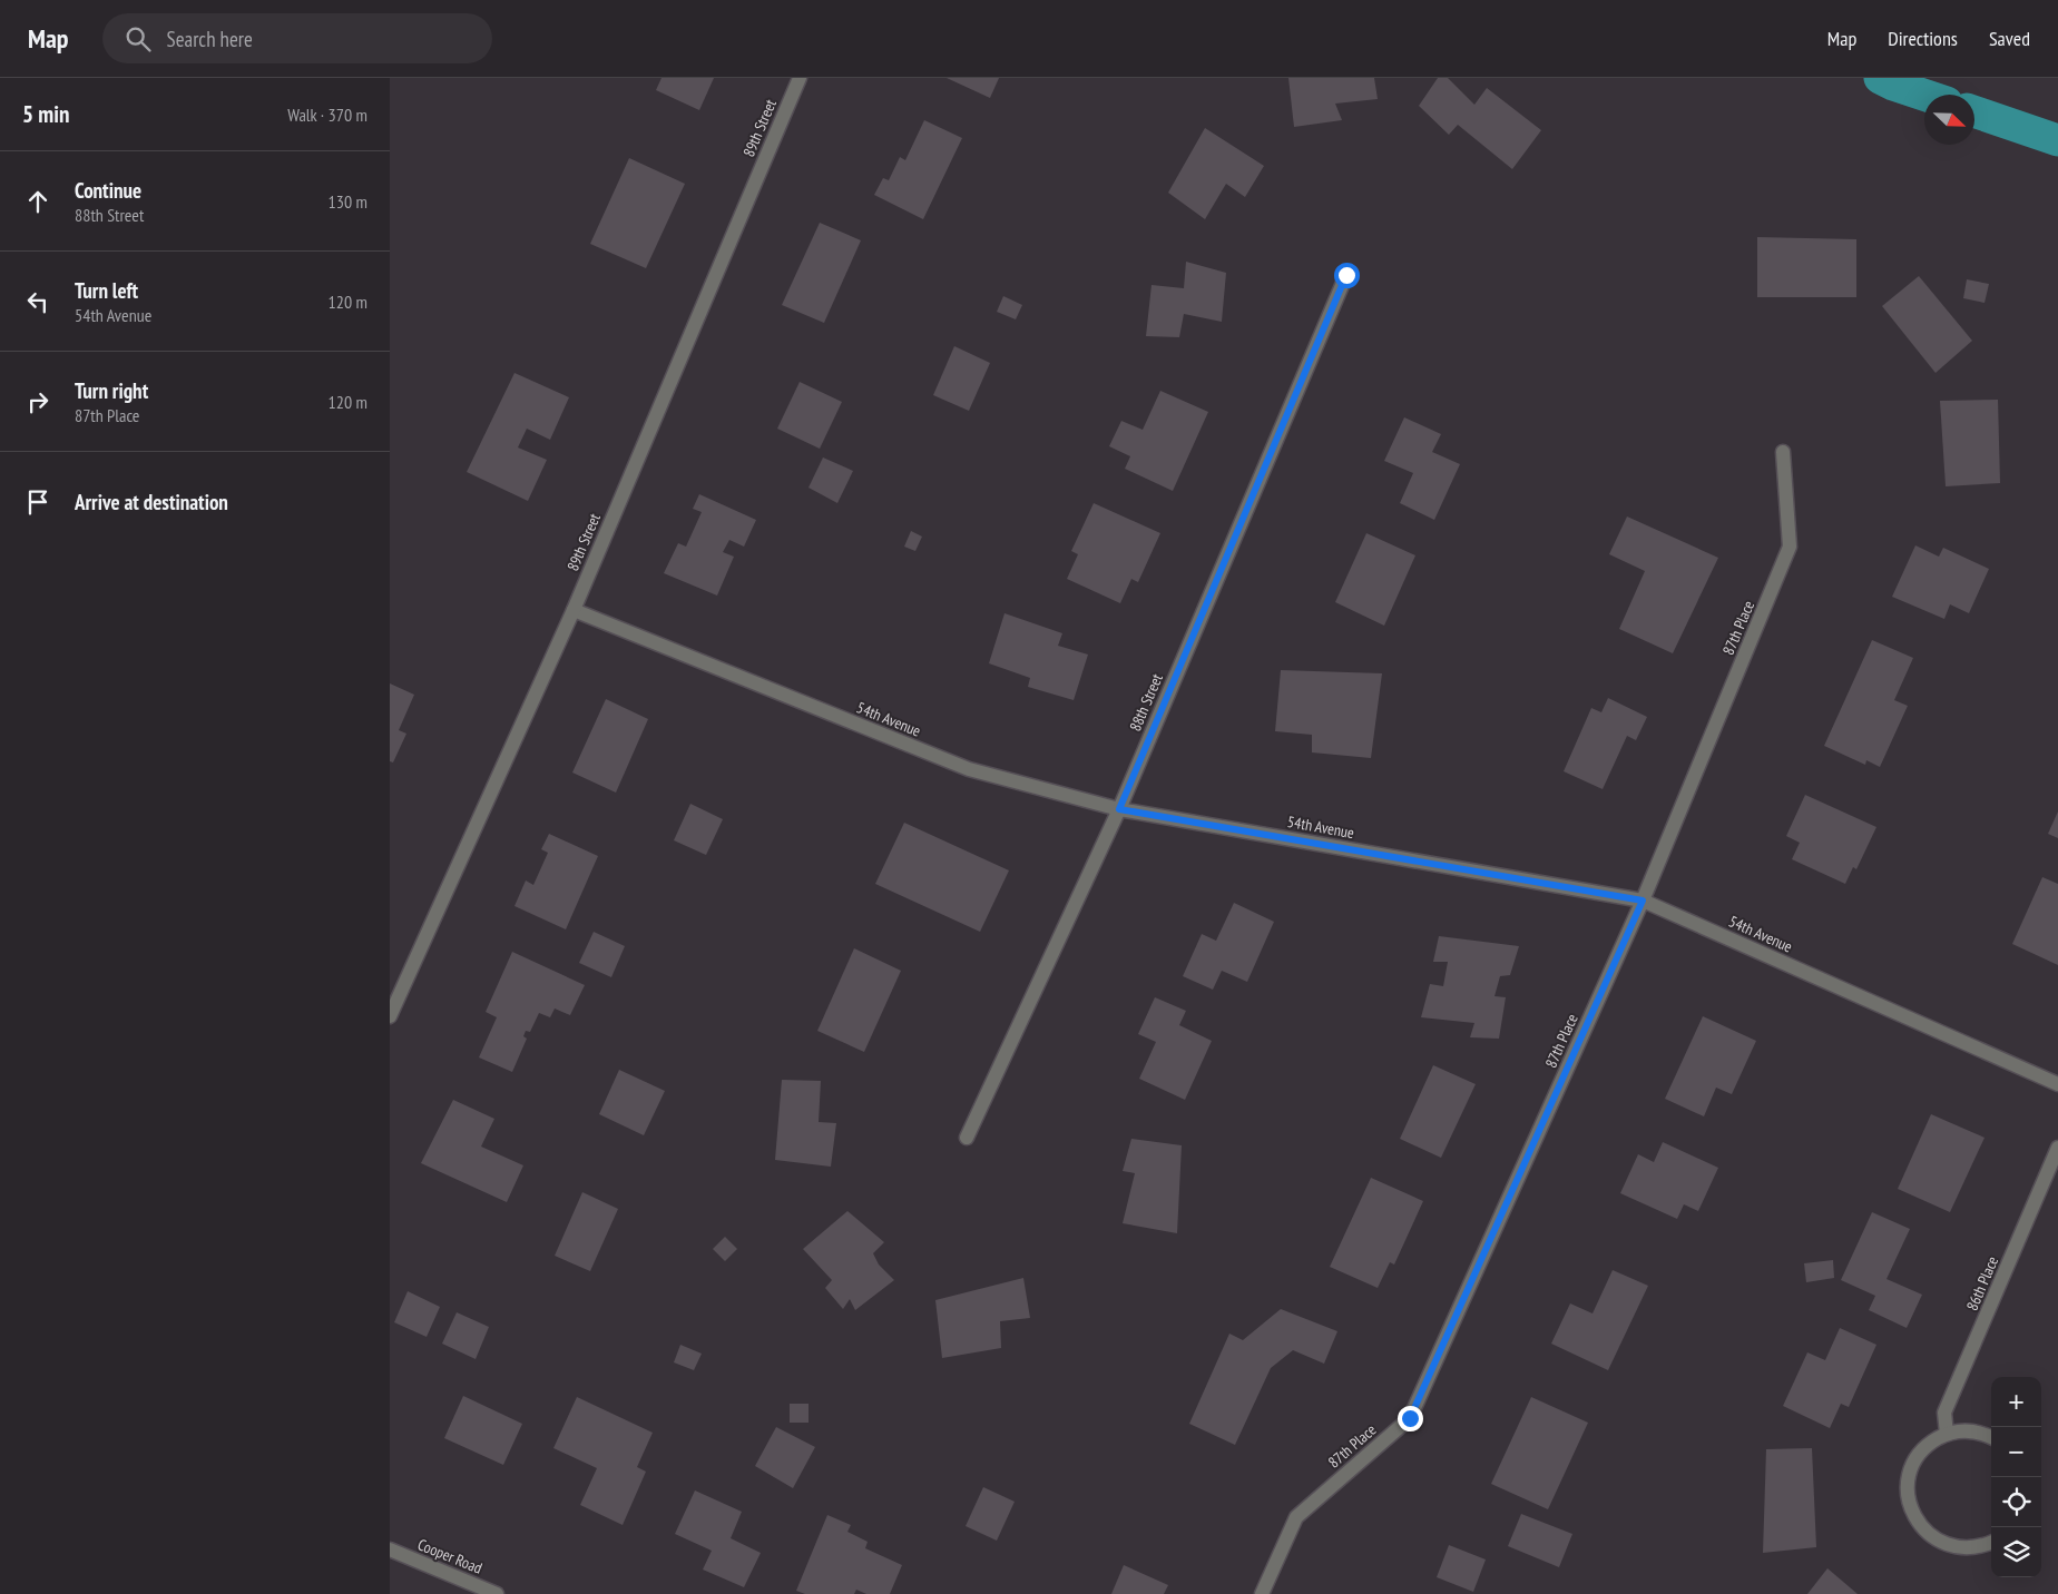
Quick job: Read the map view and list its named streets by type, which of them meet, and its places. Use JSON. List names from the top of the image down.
{
  "streets": {
    "street": [
      "89th Street",
      "87th Place",
      "88th Street",
      "54th Avenue",
      "86th Place",
      "Cooper Road"
    ]
  },
  "crossings": [
    ["89th Street", "54th Avenue"],
    ["87th Place", "54th Avenue"],
    ["88th Street", "54th Avenue"]
  ],
  "north": "bottom right",
  "page": {
    "header": "Map",
    "search": "Search here",
    "nav": ["Map", "Directions", "Saved"],
    "heading": ["5 min", "Walk · 370 m"],
    "list": [
      ["Continue", "88th Street", "130 m"],
      ["Turn left", "54th Avenue", "120 m"],
      ["Turn right", "87th Place", "120 m"],
      "Arrive at destination"
    ],
    "map_buttons": ["+", "−"]
  }
}
